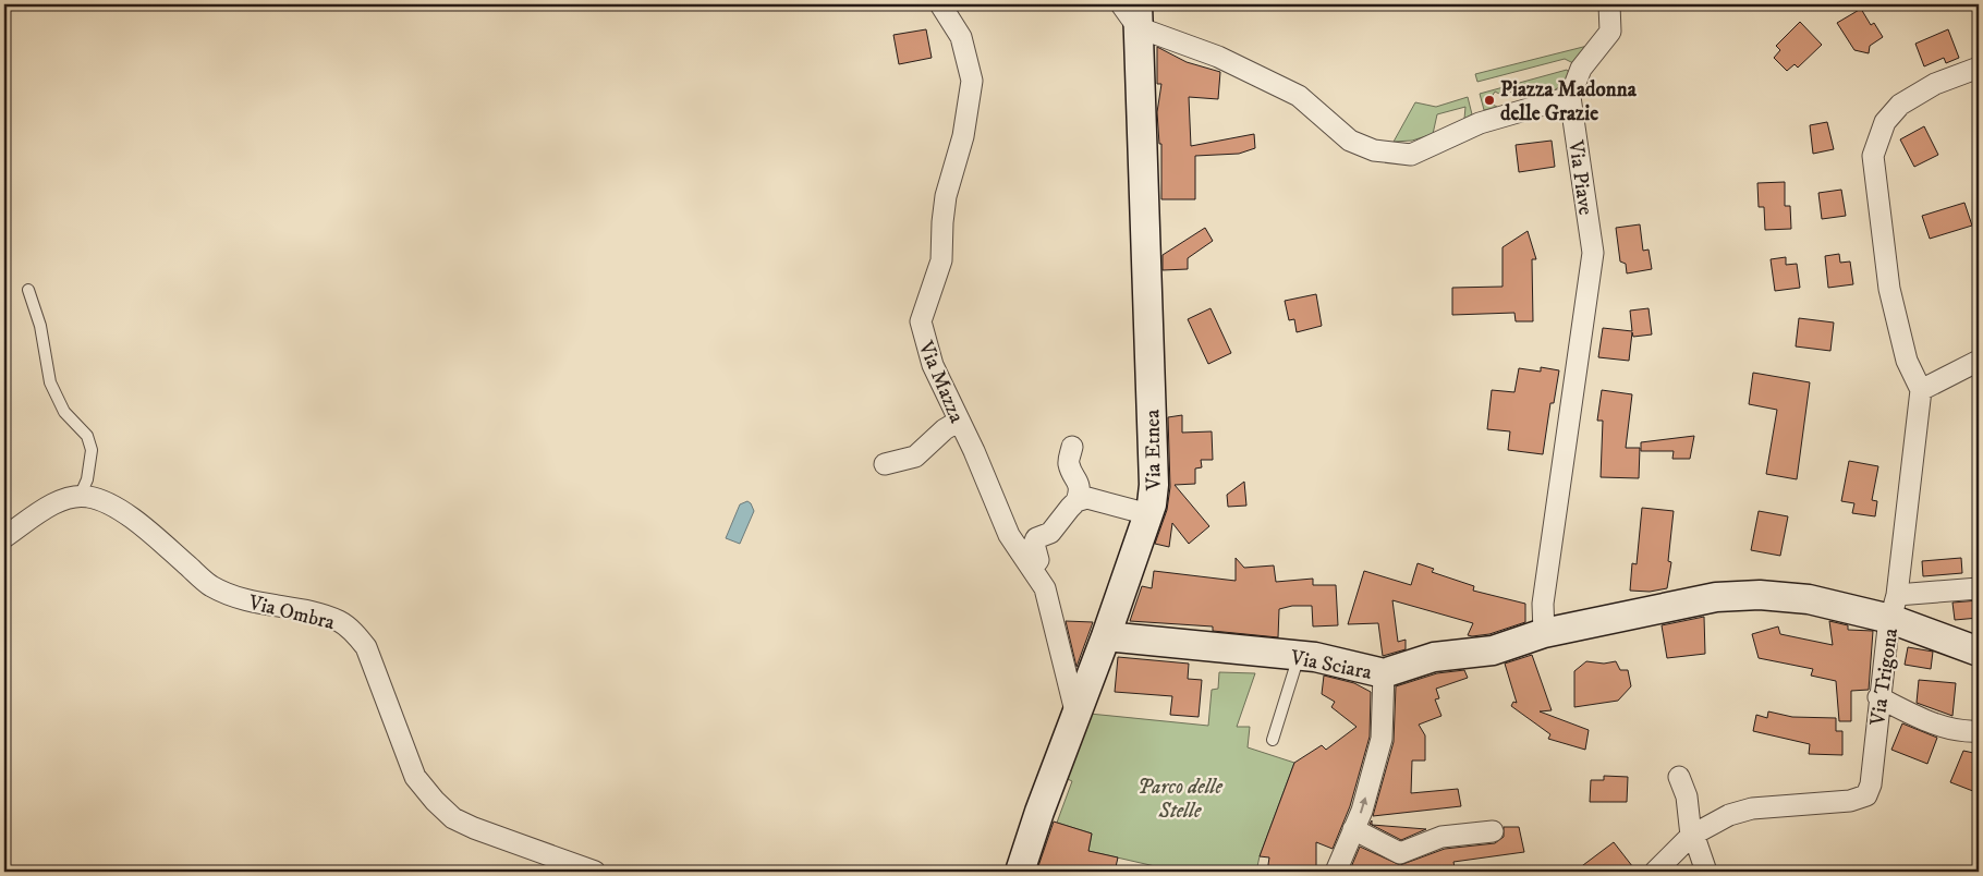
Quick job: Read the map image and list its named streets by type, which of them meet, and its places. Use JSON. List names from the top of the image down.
{
  "streets": {
    "street": [
      "Via Piave",
      "Via Mazza",
      "Via Etnea",
      "Via Ombra",
      "Via Sciara",
      "Via Trigona"
    ]
  },
  "crossings": [
    ["Via Mazza", "Via Etnea"],
    ["Via Etnea", "Via Sciara"]
  ],
  "parks": ["Parco delle Stelle"],
  "places": ["Piazza Madonna delle Grazie"]
}
